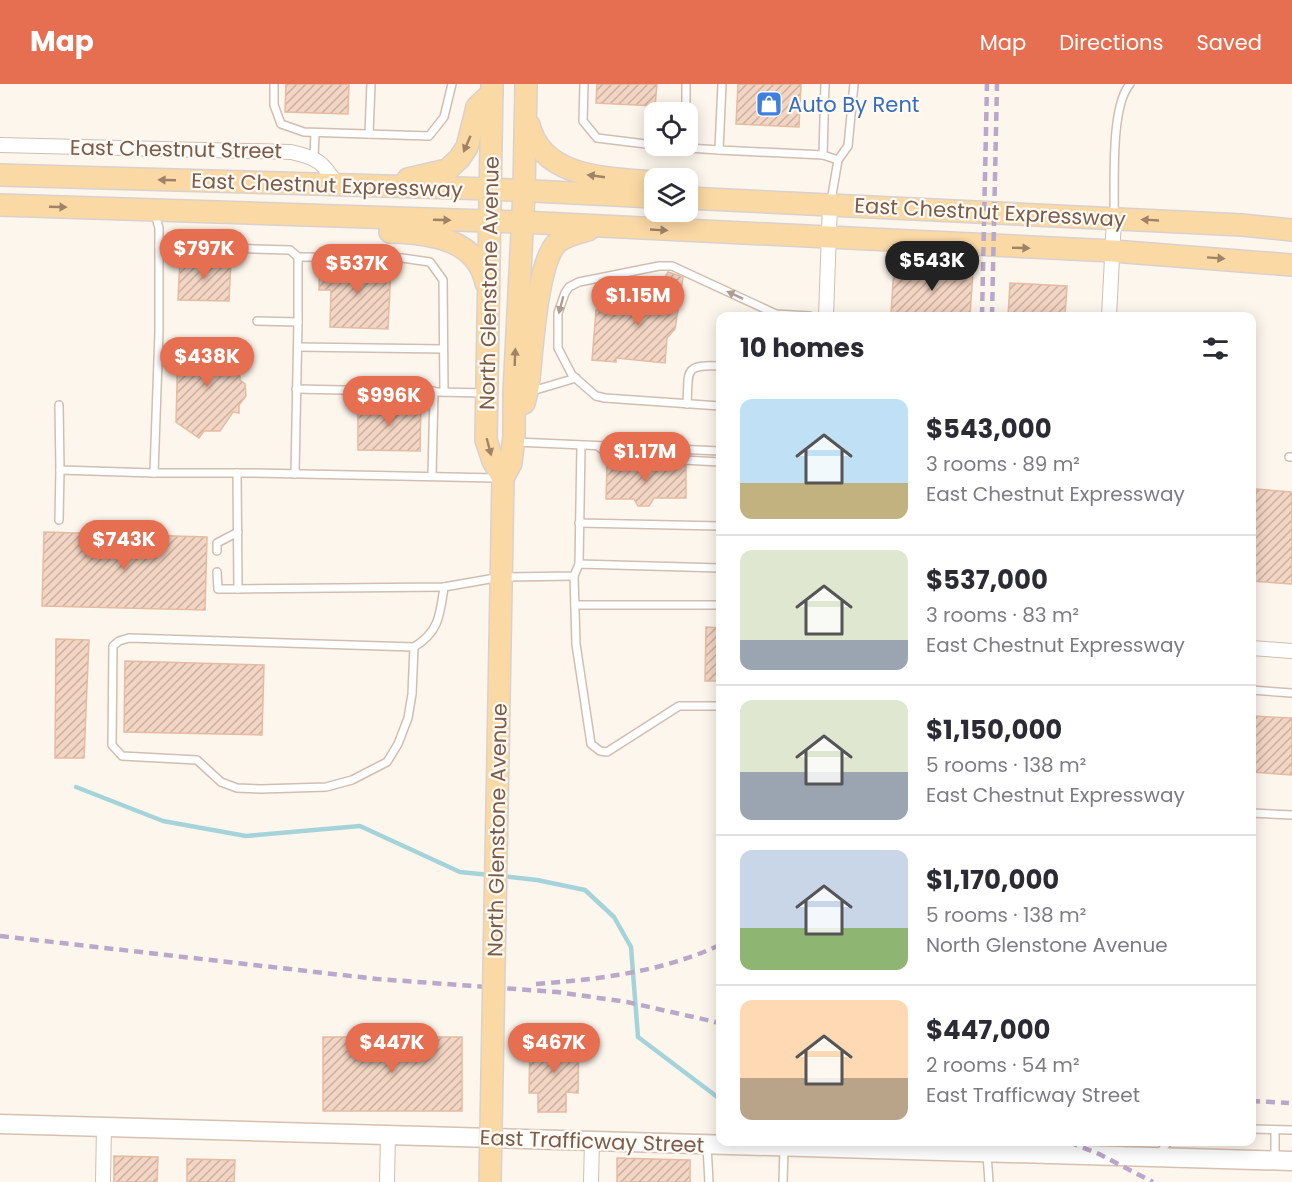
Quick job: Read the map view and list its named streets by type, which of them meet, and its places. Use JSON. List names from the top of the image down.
{
  "streets": {
    "main road": ["East Chestnut Expressway", "North Glenstone Avenue", "East Trafficway Street"],
    "street": ["East Chestnut Street"]
  },
  "crossings": [
    ["East Chestnut Expressway", "North Glenstone Avenue"]
  ],
  "places": {
    "shop": ["Auto By Rent"]
  },
  "page": {
    "header": "Map",
    "nav": ["Map", "Directions", "Saved"],
    "price": [
      "$797K",
      "$543K",
      "$537K",
      "$1.15M",
      "$438K",
      "$996K",
      "$1.17M",
      "$743K",
      "$447K",
      "$467K"
    ],
    "heading": "10 homes",
    "list": [
      {
        "name": "$543,000",
        "note": "3 rooms · 89 m² · East Chestnut Expressway"
      },
      {
        "name": "$537,000",
        "note": "3 rooms · 83 m² · East Chestnut Expressway"
      },
      {
        "name": "$1,150,000",
        "note": "5 rooms · 138 m² · East Chestnut Expressway"
      },
      {
        "name": "$1,170,000",
        "note": "5 rooms · 138 m² · North Glenstone Avenue"
      },
      {
        "name": "$447,000",
        "note": "2 rooms · 54 m² · East Trafficway Street"
      }
    ]
  }
}
